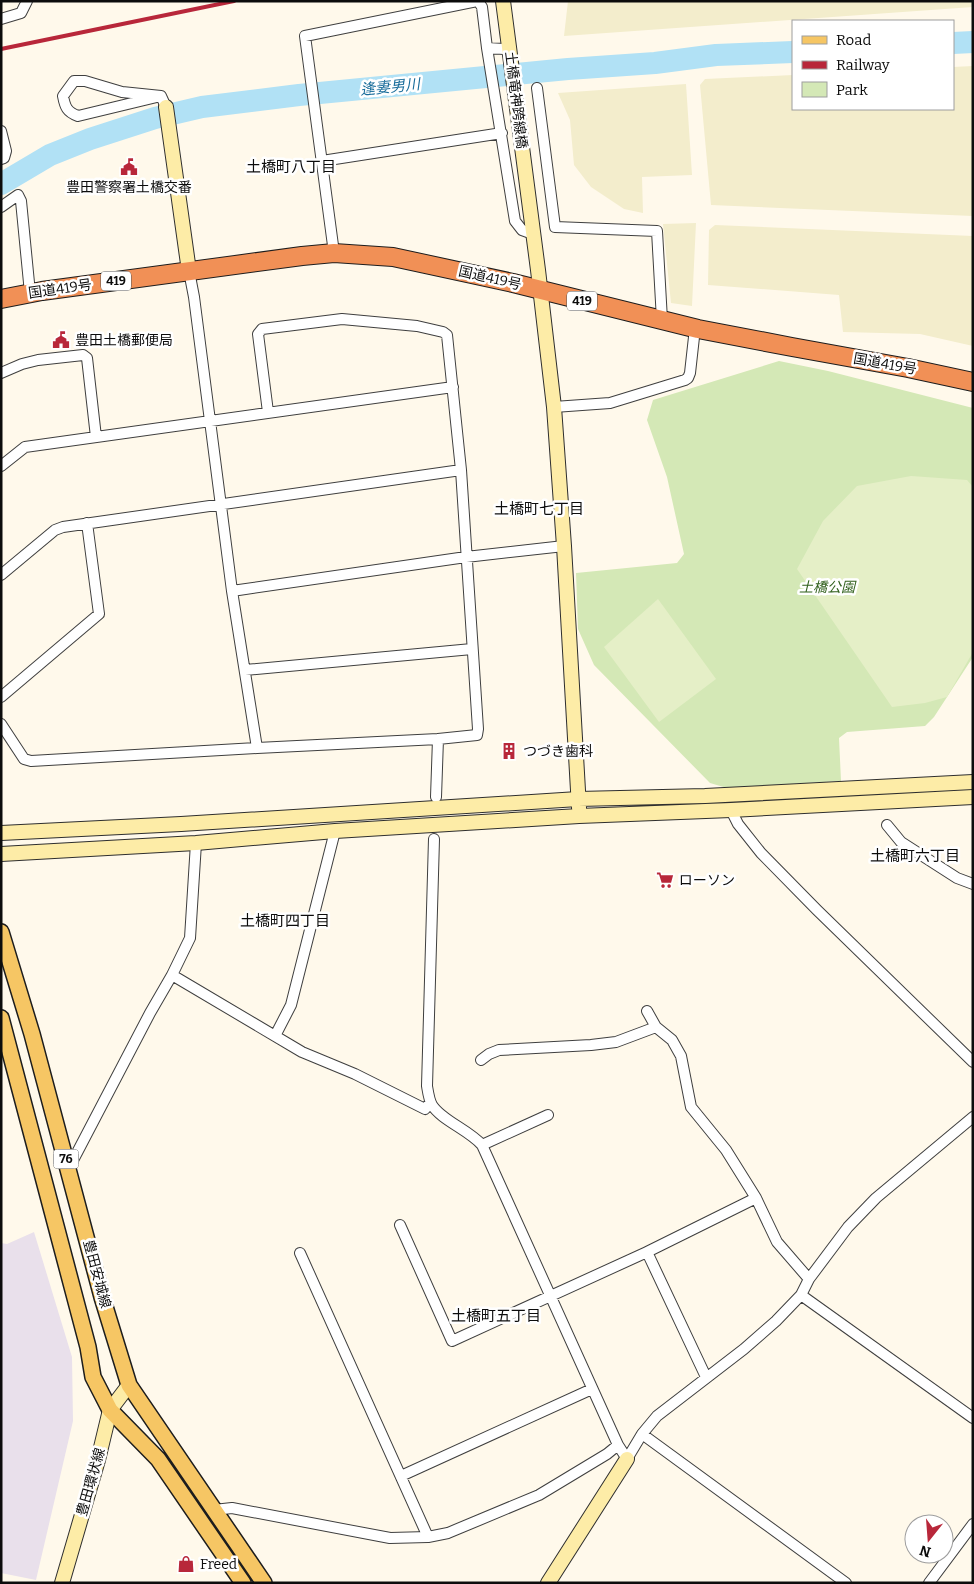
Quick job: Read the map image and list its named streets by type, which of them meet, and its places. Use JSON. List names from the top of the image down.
{
  "streets": {
    "highway": ["国道419号", "419"],
    "main road": ["76", "豊田安城線"],
    "street": ["土橋竜神跨線橋", "豊田環状線"]
  },
  "crossings": [
    ["土橋竜神跨線橋", "国道419号"],
    ["豊田安城線", "豊田環状線"]
  ],
  "districts": [
    "土橋町八丁目",
    "土橋町七丁目",
    "土橋町六丁目",
    "土橋町四丁目",
    "土橋町五丁目"
  ],
  "water": ["逢妻男川"],
  "parks": ["土橋公園"],
  "places": {
    "public building": ["豊田警察署土橋交番", "豊田土橋郵便局"],
    "building": ["つづき歯科"],
    "supermarket": ["ローソン"],
    "shop": ["Freed"]
  },
  "legend": ["Road", "Railway", "Park"],
  "north": "bottom"
}
